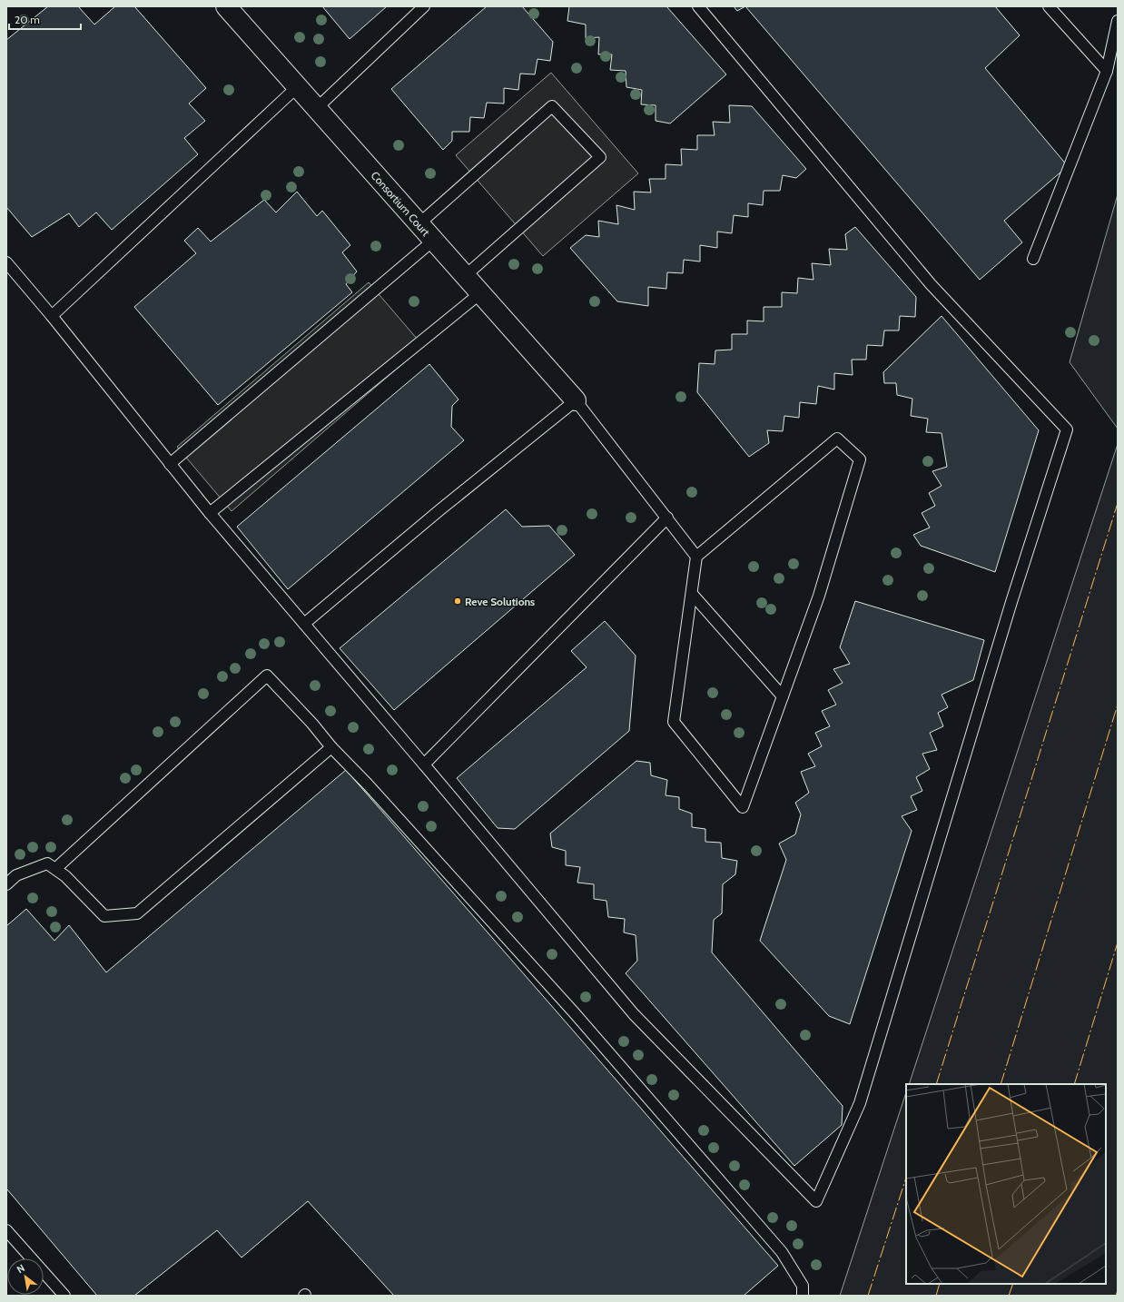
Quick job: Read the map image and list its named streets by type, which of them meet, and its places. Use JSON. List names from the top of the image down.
{
  "streets": {
    "street": ["Consortium Court"]
  },
  "places": ["Reve Solutions"],
  "scale_bar": "20 m",
  "north": "top left"
}
